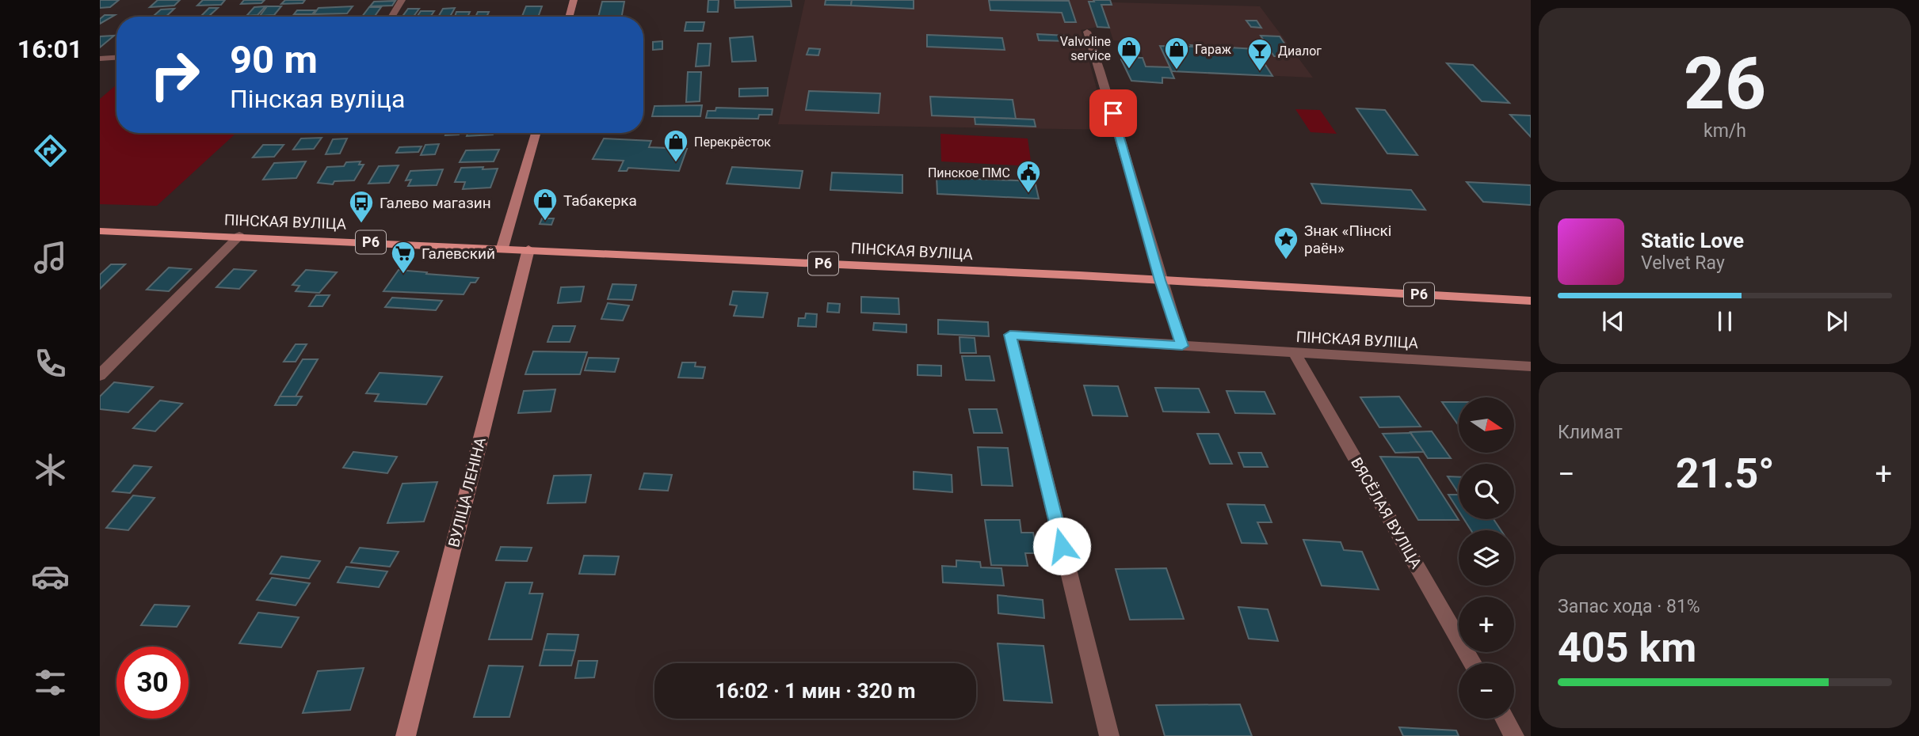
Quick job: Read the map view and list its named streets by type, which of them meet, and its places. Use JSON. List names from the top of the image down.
{
  "streets": {
    "main road": ["ПІНСКАЯ ВУЛІЦА", "Р6"],
    "street": ["ВУЛІЦА ЛЕНІНА", "ВЯСЁЛАЯ ВУЛІЦА"]
  },
  "crossings": [
    ["ПІНСКАЯ ВУЛІЦА", "Р6"],
    ["ПІНСКАЯ ВУЛІЦА", "ВУЛІЦА ЛЕНІНА"],
    ["ПІНСКАЯ ВУЛІЦА", "ВЯСЁЛАЯ ВУЛІЦА"],
    ["Р6", "ВУЛІЦА ЛЕНІНА"]
  ],
  "places": {
    "shop": [
      "Valvoline service",
      "Гараж",
      "Перекрёсток",
      "Табакерка"
    ],
    "bar": ["Диалог"],
    "public building": ["Пинское ПМС"],
    "bus stop": ["Галево магазин"],
    "place": ["Знак «Пінскі раён»"],
    "supermarket": ["Галевский"]
  },
  "north": "right",
  "page": {
    "tabs": "16:01",
    "tile": [
      ["26", "km/h"],
      "Климат",
      ["Запас хода · 81%", "405 km"]
    ],
    "turn": ["90 m", "Пінская вуліца"],
    "song": ["Static Love", "Velvet Ray"],
    "map_buttons": ["+", "−"],
    "heat": ["−", "21.5°", "+"],
    "limit": "30",
    "trip": "16:02 · 1 мин · 320 m"
  }
}
